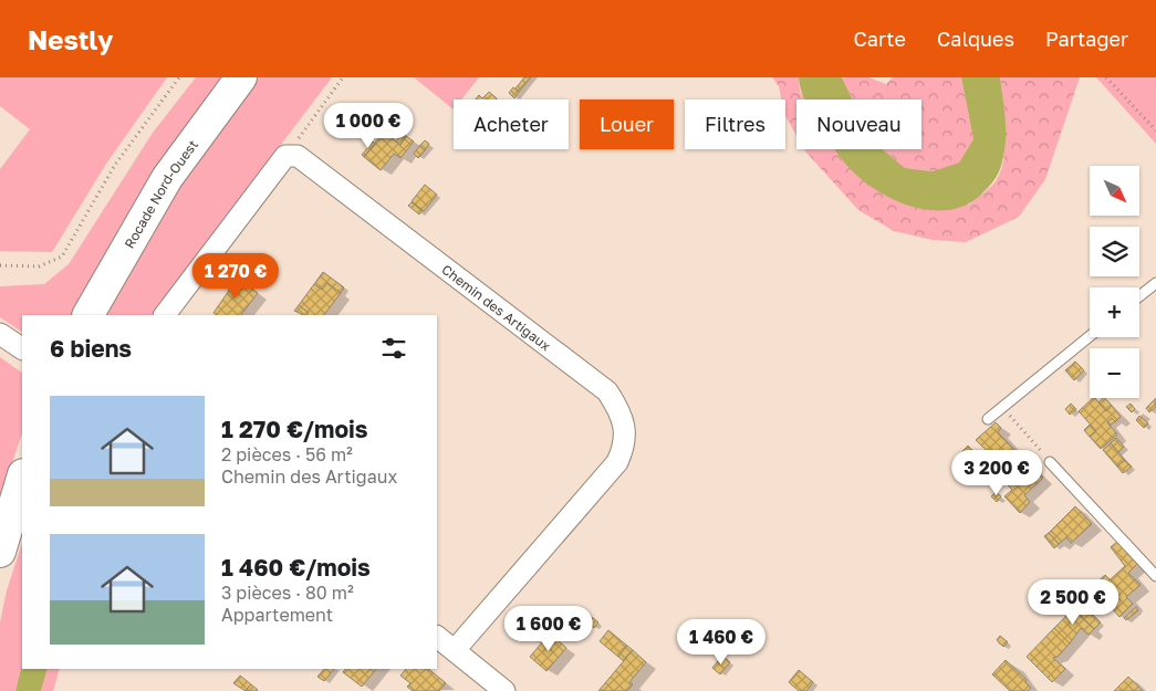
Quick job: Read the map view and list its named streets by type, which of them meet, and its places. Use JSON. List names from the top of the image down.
{
  "streets": {
    "main road": ["Rocade Nord-Ouest"],
    "street": ["Chemin des Artigaux"]
  },
  "north": "bottom right",
  "page": {
    "header": "Nestly",
    "nav": ["Carte", "Calques", "Partager"],
    "chip": [
      "Acheter",
      "Louer",
      "Filtres",
      "Nouveau"
    ],
    "price": [
      "1 000 €",
      "1 270 €",
      "3 200 €",
      "2 500 €",
      "1 600 €",
      "1 460 €"
    ],
    "map_buttons": ["+", "−"],
    "heading": "6 biens",
    "list": [
      {
        "name": "1 270 €/mois",
        "note": "2 pièces · 56 m² · Chemin des Artigaux"
      },
      {
        "name": "1 460 €/mois",
        "note": "3 pièces · 80 m² · Appartement"
      }
    ]
  }
}
